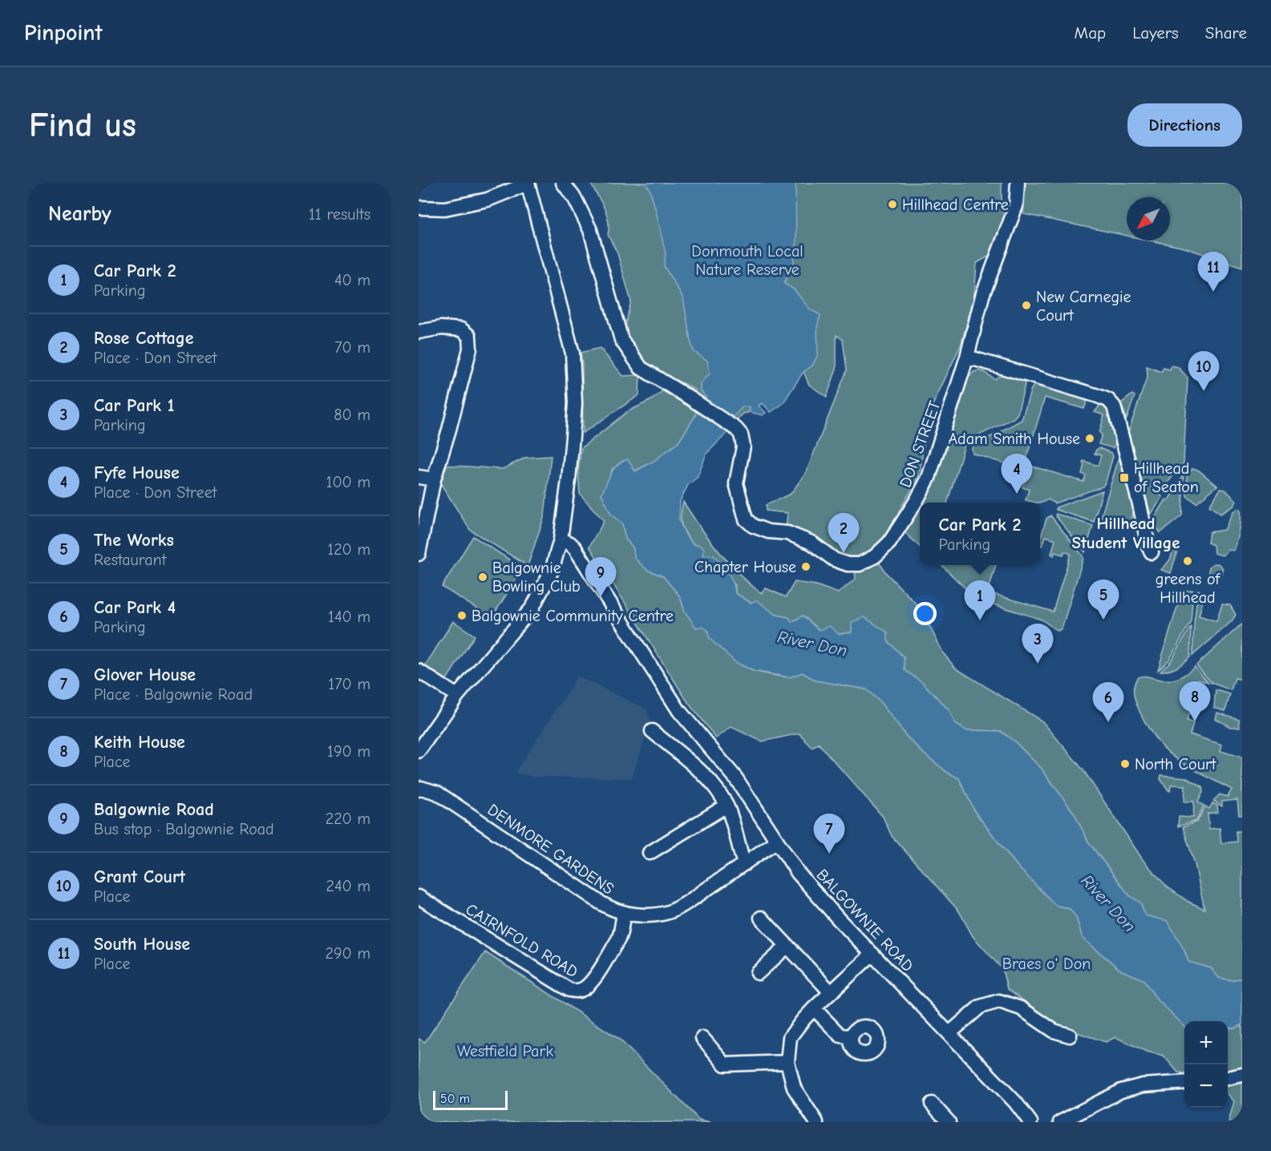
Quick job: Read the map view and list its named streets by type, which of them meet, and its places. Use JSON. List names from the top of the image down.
{
  "streets": {
    "street": [
      "DON STREET",
      "DENMORE GARDENS",
      "BALGOWNIE ROAD",
      "CAIRNFOLD ROAD"
    ]
  },
  "crossings": [
    ["DENMORE GARDENS", "BALGOWNIE ROAD"],
    ["DENMORE GARDENS", "CAIRNFOLD ROAD"]
  ],
  "districts": ["Hillhead Student Village"],
  "water": ["River Don"],
  "parks": ["Donmouth Local Nature Reserve", "Braes o' Don", "Westfield Park"],
  "places": {
    "other": [
      "Hillhead Centre",
      "New Carnegie Court",
      "Adam Smith House",
      "greens of Hillhead",
      "Chapter House",
      "Balgownie Bowling Club",
      "Balgownie Community Centre",
      "North Court"
    ],
    "transit": ["Hillhead of Seaton"]
  },
  "scale_bar": "50 m",
  "north": "bottom left",
  "page": {
    "header": "Pinpoint",
    "nav": ["Map", "Layers", "Share"],
    "buttons": "Directions",
    "title": "Find us",
    "heading": ["Nearby", "11 results"],
    "list": [
      {
        "mark": "1",
        "name": "Car Park 2",
        "note": "Parking",
        "value": "40 m"
      },
      {
        "mark": "2",
        "name": "Rose Cottage",
        "note": "Place · Don Street",
        "value": "70 m"
      },
      {
        "mark": "3",
        "name": "Car Park 1",
        "note": "Parking",
        "value": "80 m"
      },
      {
        "mark": "4",
        "name": "Fyfe House",
        "note": "Place · Don Street",
        "value": "100 m"
      },
      {
        "mark": "5",
        "name": "The Works",
        "note": "Restaurant",
        "value": "120 m"
      },
      {
        "mark": "6",
        "name": "Car Park 4",
        "note": "Parking",
        "value": "140 m"
      },
      {
        "mark": "7",
        "name": "Glover House",
        "note": "Place · Balgownie Road",
        "value": "170 m"
      },
      {
        "mark": "8",
        "name": "Keith House",
        "note": "Place",
        "value": "190 m"
      },
      {
        "mark": "9",
        "name": "Balgownie Road",
        "note": "Bus stop · Balgownie Road",
        "value": "220 m"
      },
      {
        "mark": "10",
        "name": "Grant Court",
        "note": "Place",
        "value": "240 m"
      },
      {
        "mark": "11",
        "name": "South House",
        "note": "Place",
        "value": "290 m"
      }
    ],
    "pins": [
      "11",
      "10",
      "4",
      "2",
      "9",
      "5",
      "1",
      "3",
      "8",
      "6",
      "7"
    ],
    "popup": ["Car Park 2", "Parking"],
    "map_buttons": ["+", "−"],
    "scale": "50 m"
  }
}
